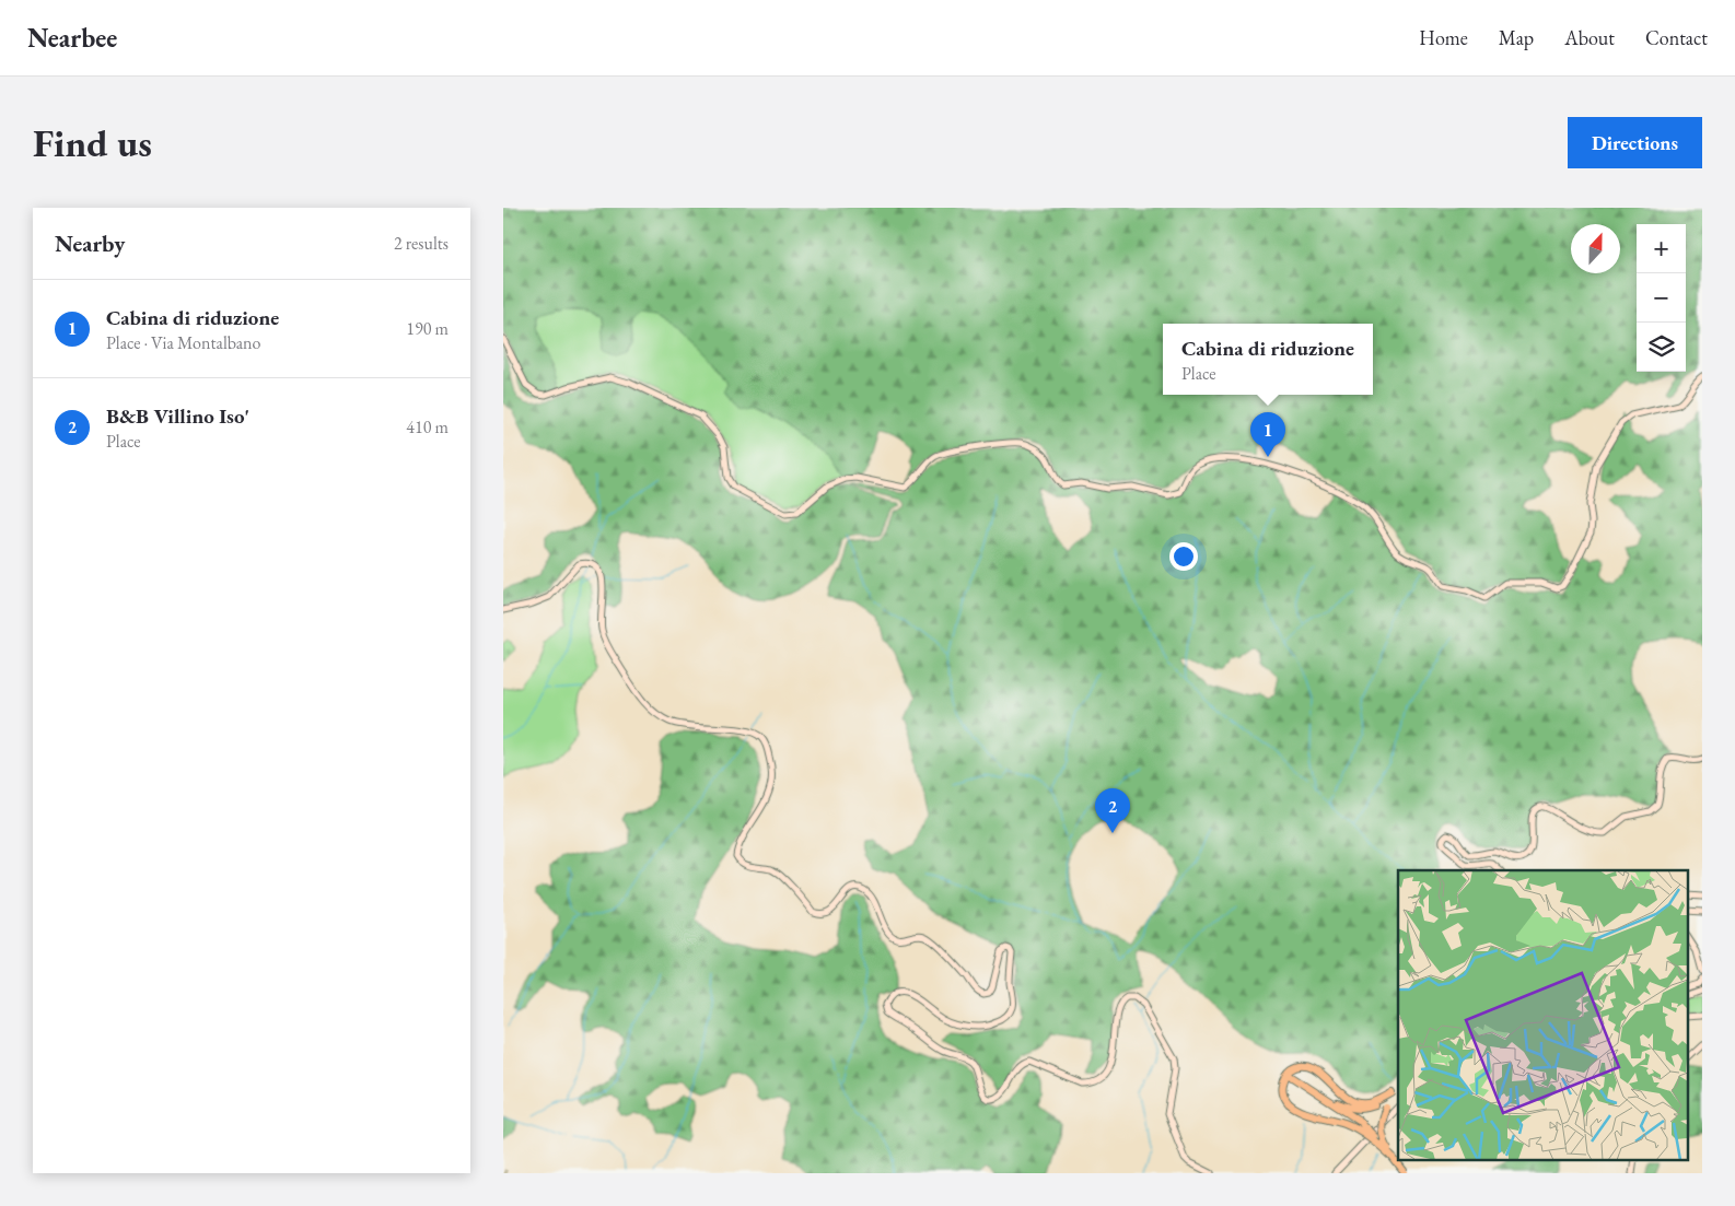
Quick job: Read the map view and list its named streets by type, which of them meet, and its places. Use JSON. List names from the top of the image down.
{
  "north": "top",
  "page": {
    "header": "Nearbee",
    "nav": [
      "Home",
      "Map",
      "About",
      "Contact"
    ],
    "buttons": "Directions",
    "title": "Find us",
    "heading": ["Nearby", "2 results"],
    "map_buttons": ["+", "−"],
    "list": [
      {
        "mark": "1",
        "name": "Cabina di riduzione",
        "note": "Place · Via Montalbano",
        "value": "190 m"
      },
      {
        "mark": "2",
        "name": "B&B Villino Iso'",
        "note": "Place",
        "value": "410 m"
      }
    ],
    "popup": ["Cabina di riduzione", "Place"],
    "pins": ["1", "2"]
  }
}
